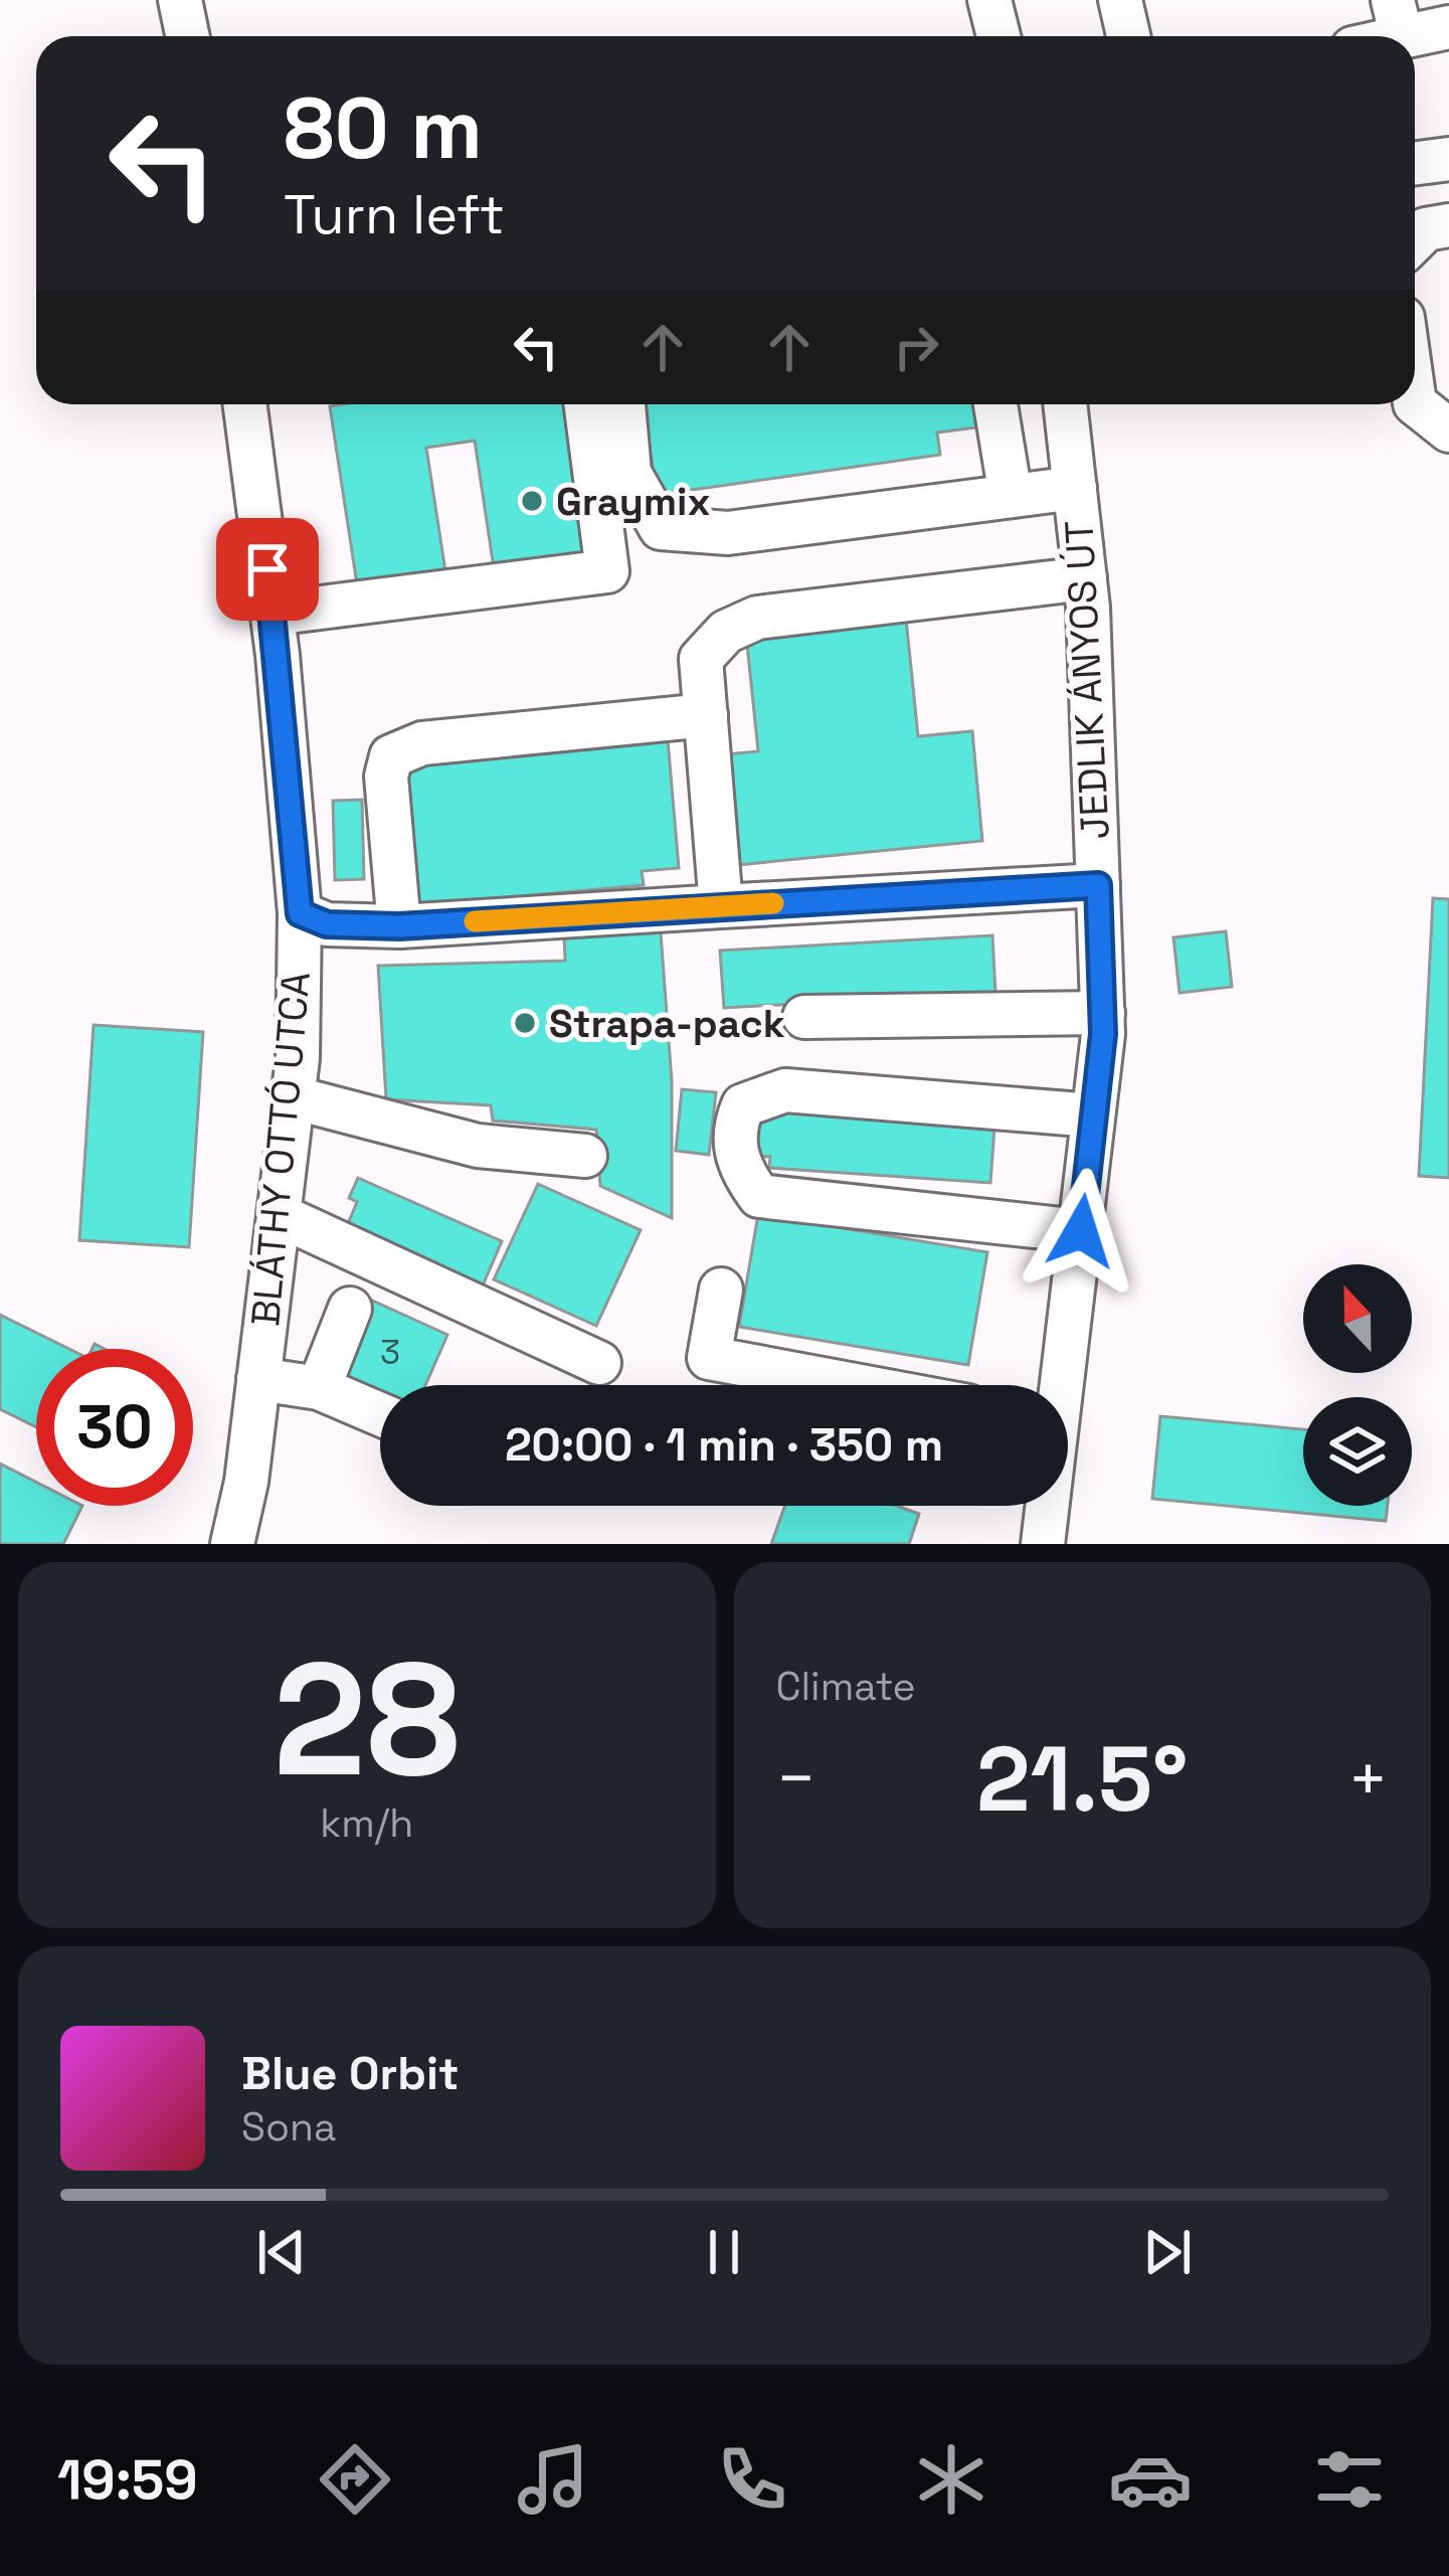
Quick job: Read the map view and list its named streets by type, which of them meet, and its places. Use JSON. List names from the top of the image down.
{
  "streets": {
    "street": ["JEDLIK ÁNYOS ÚT", "BLÁTHY OTTÓ UTCA"]
  },
  "places": ["Graymix", "Strapa-pack"],
  "house_numbers": ["3"],
  "north": "top",
  "page": {
    "turn": ["80 m", "Turn left"],
    "limit": "30",
    "trip": "20:00 · 1 min · 350 m",
    "tile": [
      ["28", "km/h"],
      "Climate"
    ],
    "heat": ["−", "21.5°", "+"],
    "song": ["Blue Orbit", "Sona"],
    "tabs": "19:59"
  }
}
